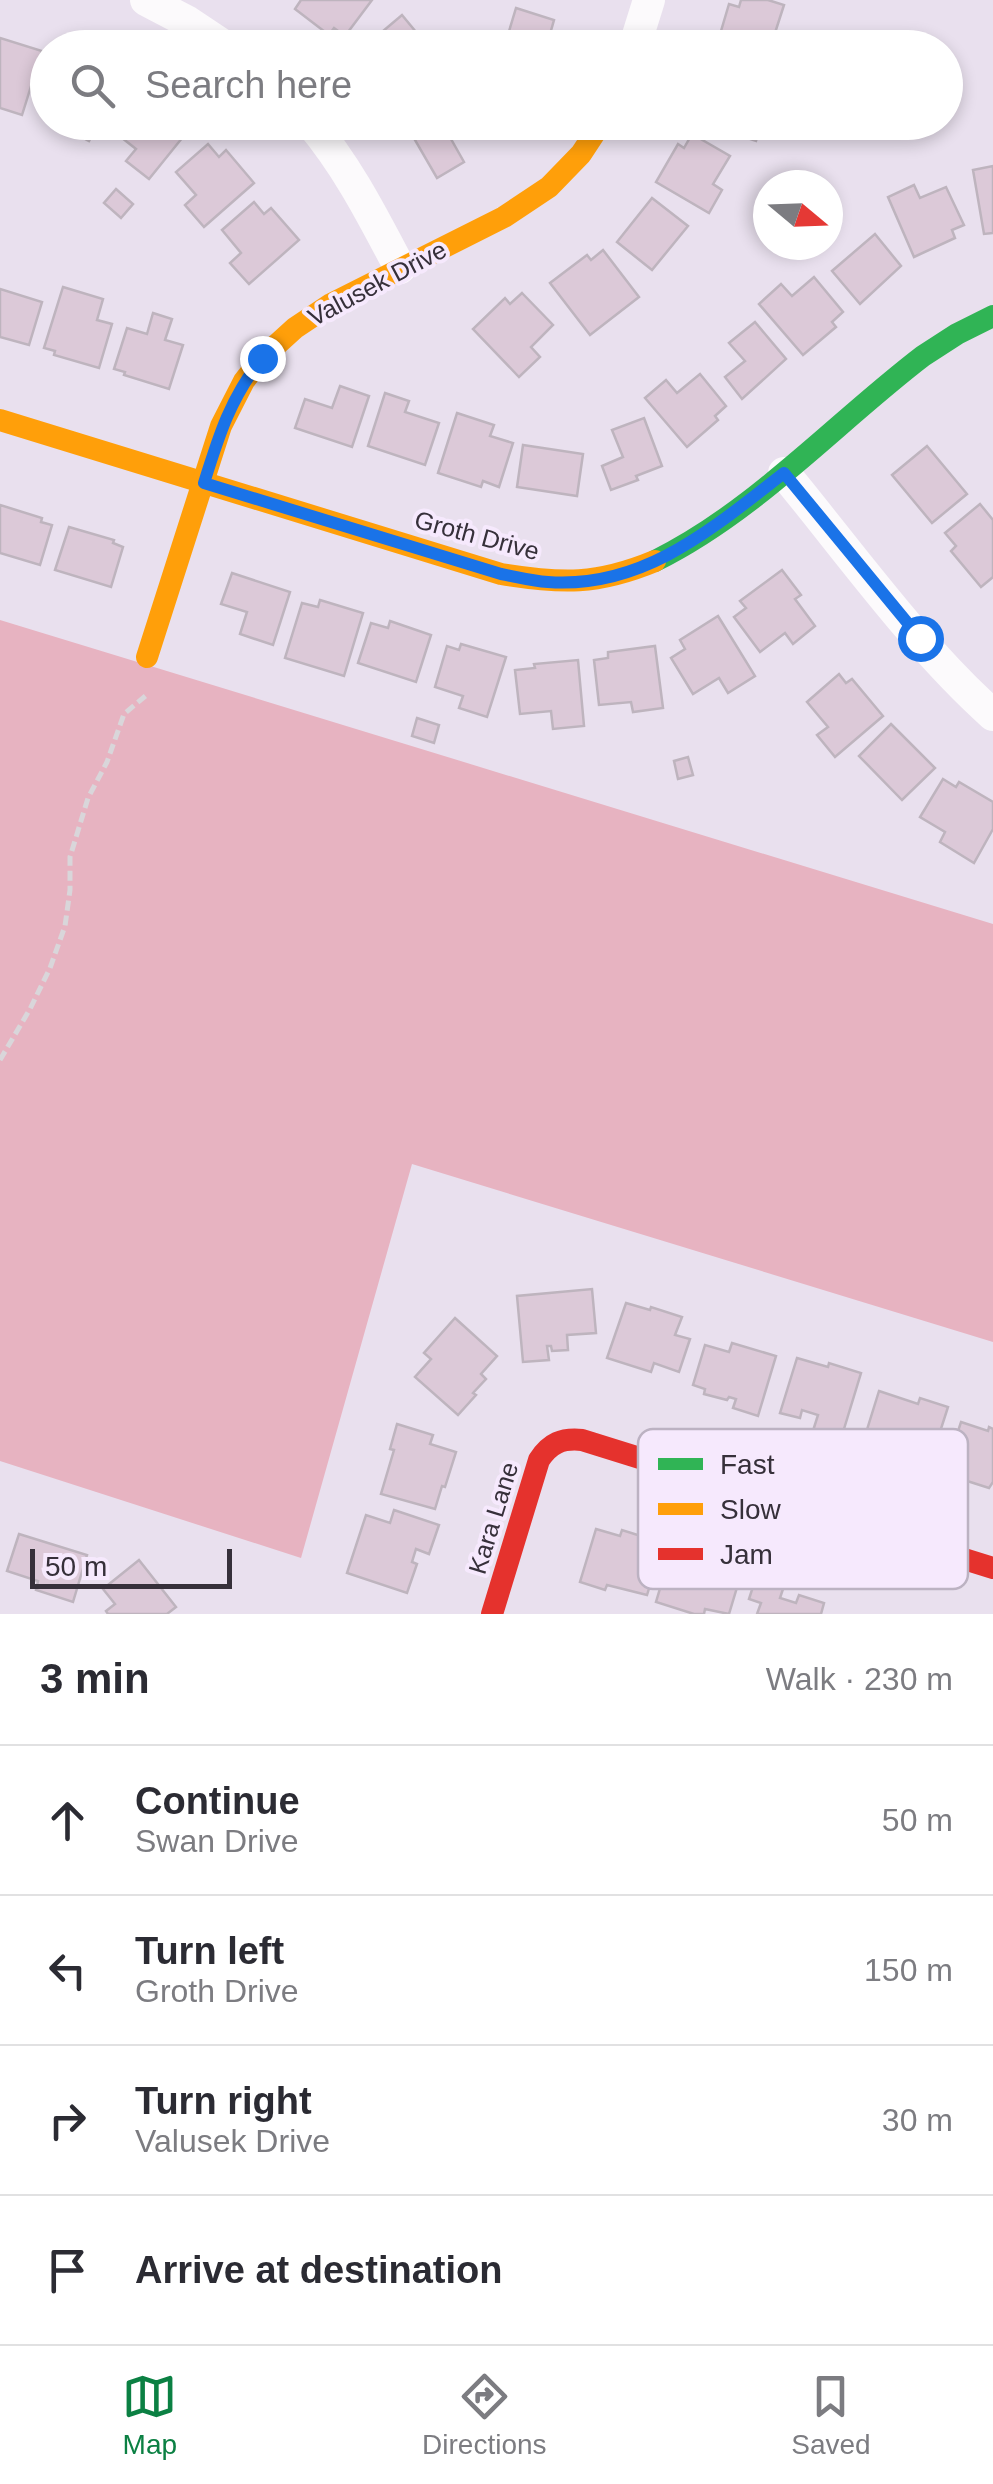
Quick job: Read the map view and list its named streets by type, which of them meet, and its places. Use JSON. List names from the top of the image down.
{
  "streets": {
    "street": ["Valusek Drive", "Groth Drive", "Kara Lane"]
  },
  "crossings": [
    ["Valusek Drive", "Groth Drive"]
  ],
  "legend": ["Fast", "Slow", "Jam"],
  "scale_bar": "50 m",
  "north": "right",
  "page": {
    "search": "Search here",
    "scale": "50 m",
    "heading": ["3 min", "Walk · 230 m"],
    "list": [
      ["Continue", "Swan Drive", "50 m"],
      ["Turn left", "Groth Drive", "150 m"],
      ["Turn right", "Valusek Drive", "30 m"],
      "Arrive at destination"
    ],
    "nav": ["Map", "Directions", "Saved"]
  }
}
